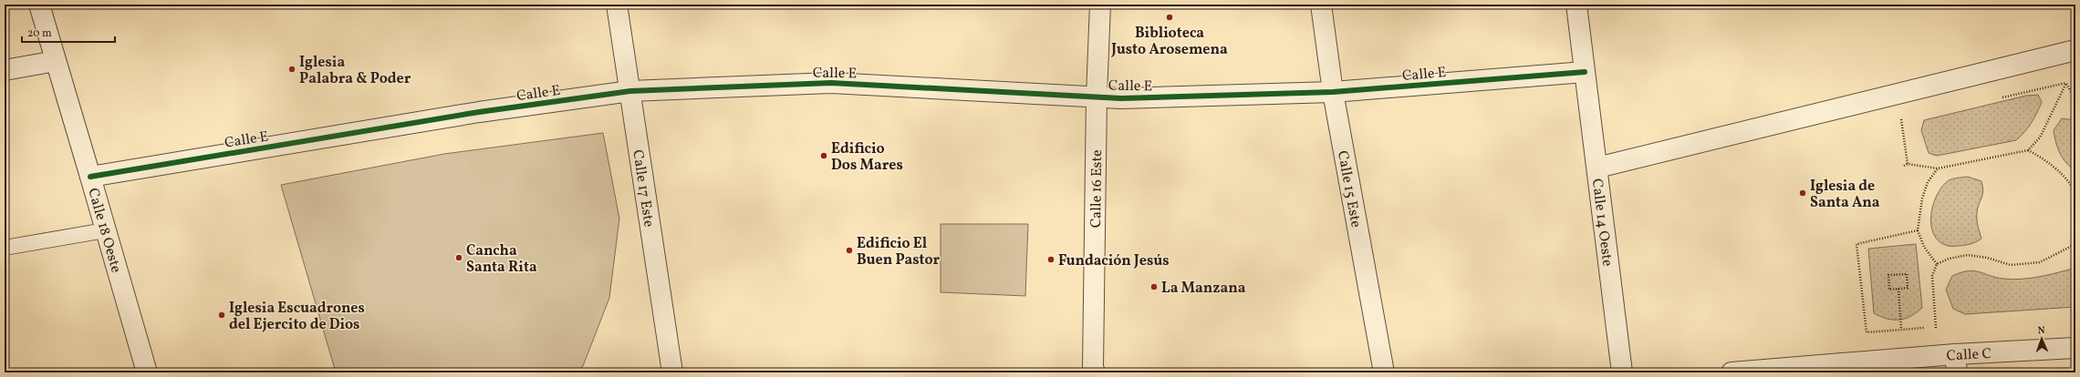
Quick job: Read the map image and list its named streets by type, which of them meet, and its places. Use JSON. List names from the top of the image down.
{
  "streets": {
    "street": [
      "Calle E",
      "Calle 17 Este",
      "Calle 16 Este",
      "Calle 15 Este",
      "Calle 14 Oeste",
      "Calle 18 Oeste",
      "Calle C"
    ]
  },
  "crossings": [
    ["Calle E", "Calle 17 Este"],
    ["Calle E", "Calle 16 Este"],
    ["Calle E", "Calle 15 Este"],
    ["Calle E", "Calle 14 Oeste"],
    ["Calle E", "Calle 18 Oeste"]
  ],
  "places": [
    "Biblioteca Justo Arosemena",
    "Iglesia Palabra & Poder",
    "Edificio Dos Mares",
    "Iglesia de Santa Ana",
    "Edificio El Buen Pastor",
    "Cancha Santa Rita",
    "Fundación Jesús",
    "La Manzana",
    "Iglesia Escuadrones del Ejercito de Dios"
  ],
  "scale_bar": "20 m",
  "north": "top"
}
